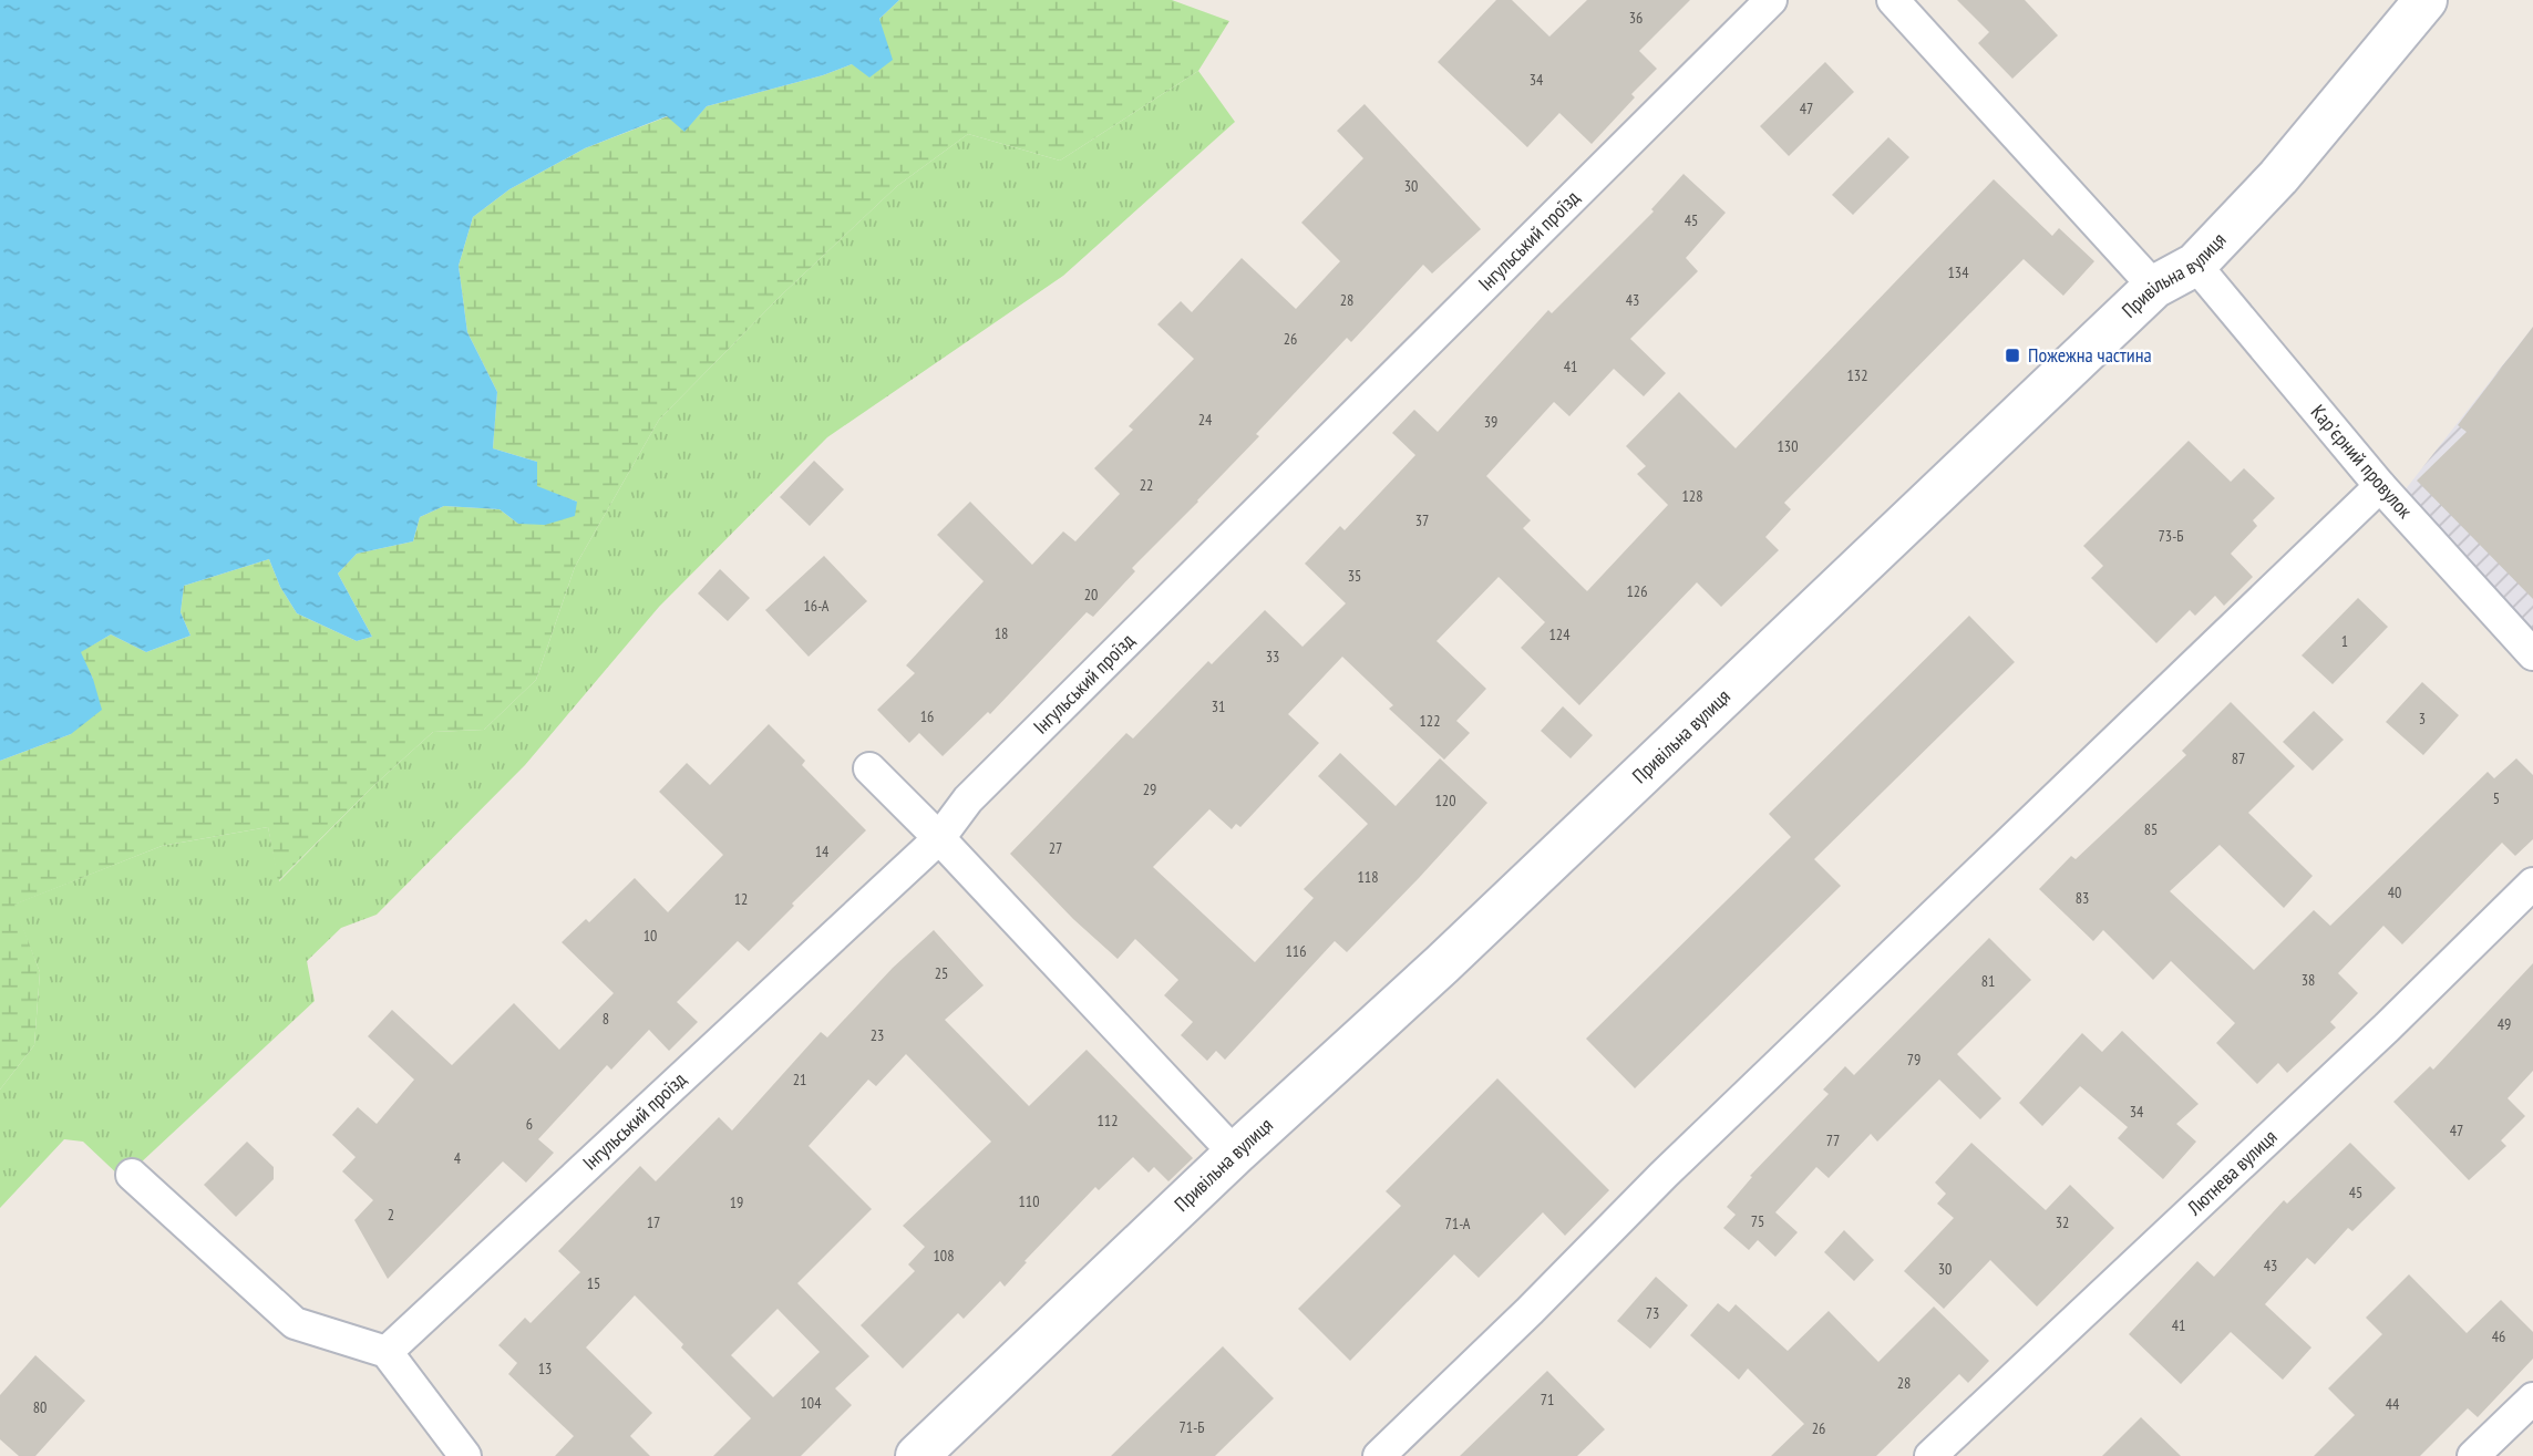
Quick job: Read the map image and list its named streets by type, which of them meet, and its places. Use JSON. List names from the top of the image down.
{
  "streets": {
    "street": [
      "Інгульський проїзд",
      "Привільна вулиця",
      "Карʼєрний провулок",
      "Лютнева вулиця"
    ]
  },
  "crossings": [
    ["Привільна вулиця", "Карʼєрний провулок"]
  ],
  "places": {
    "transit": ["Пожежна частина"]
  },
  "house_numbers": [
    "36",
    "34",
    "47",
    "30",
    "45",
    "134",
    "28",
    "43",
    "26",
    "41",
    "132",
    "24",
    "39",
    "130",
    "22",
    "128",
    "37",
    "73-Б",
    "35",
    "126",
    "20",
    "16-А",
    "18",
    "124",
    "1",
    "33",
    "31",
    "16",
    "3",
    "122",
    "87",
    "29",
    "5",
    "120",
    "85",
    "27",
    "14",
    "118",
    "40",
    "83",
    "12",
    "10",
    "116",
    "25",
    "38",
    "81",
    "8",
    "49",
    "23",
    "79",
    "21",
    "34",
    "112",
    "6",
    "47",
    "77",
    "4",
    "45",
    "110",
    "19",
    "2",
    "75",
    "17",
    "32",
    "71-А",
    "108",
    "43",
    "30",
    "15",
    "73",
    "41",
    "46",
    "13",
    "28",
    "71",
    "104",
    "44",
    "80",
    "71-Б",
    "26"
  ]
}
